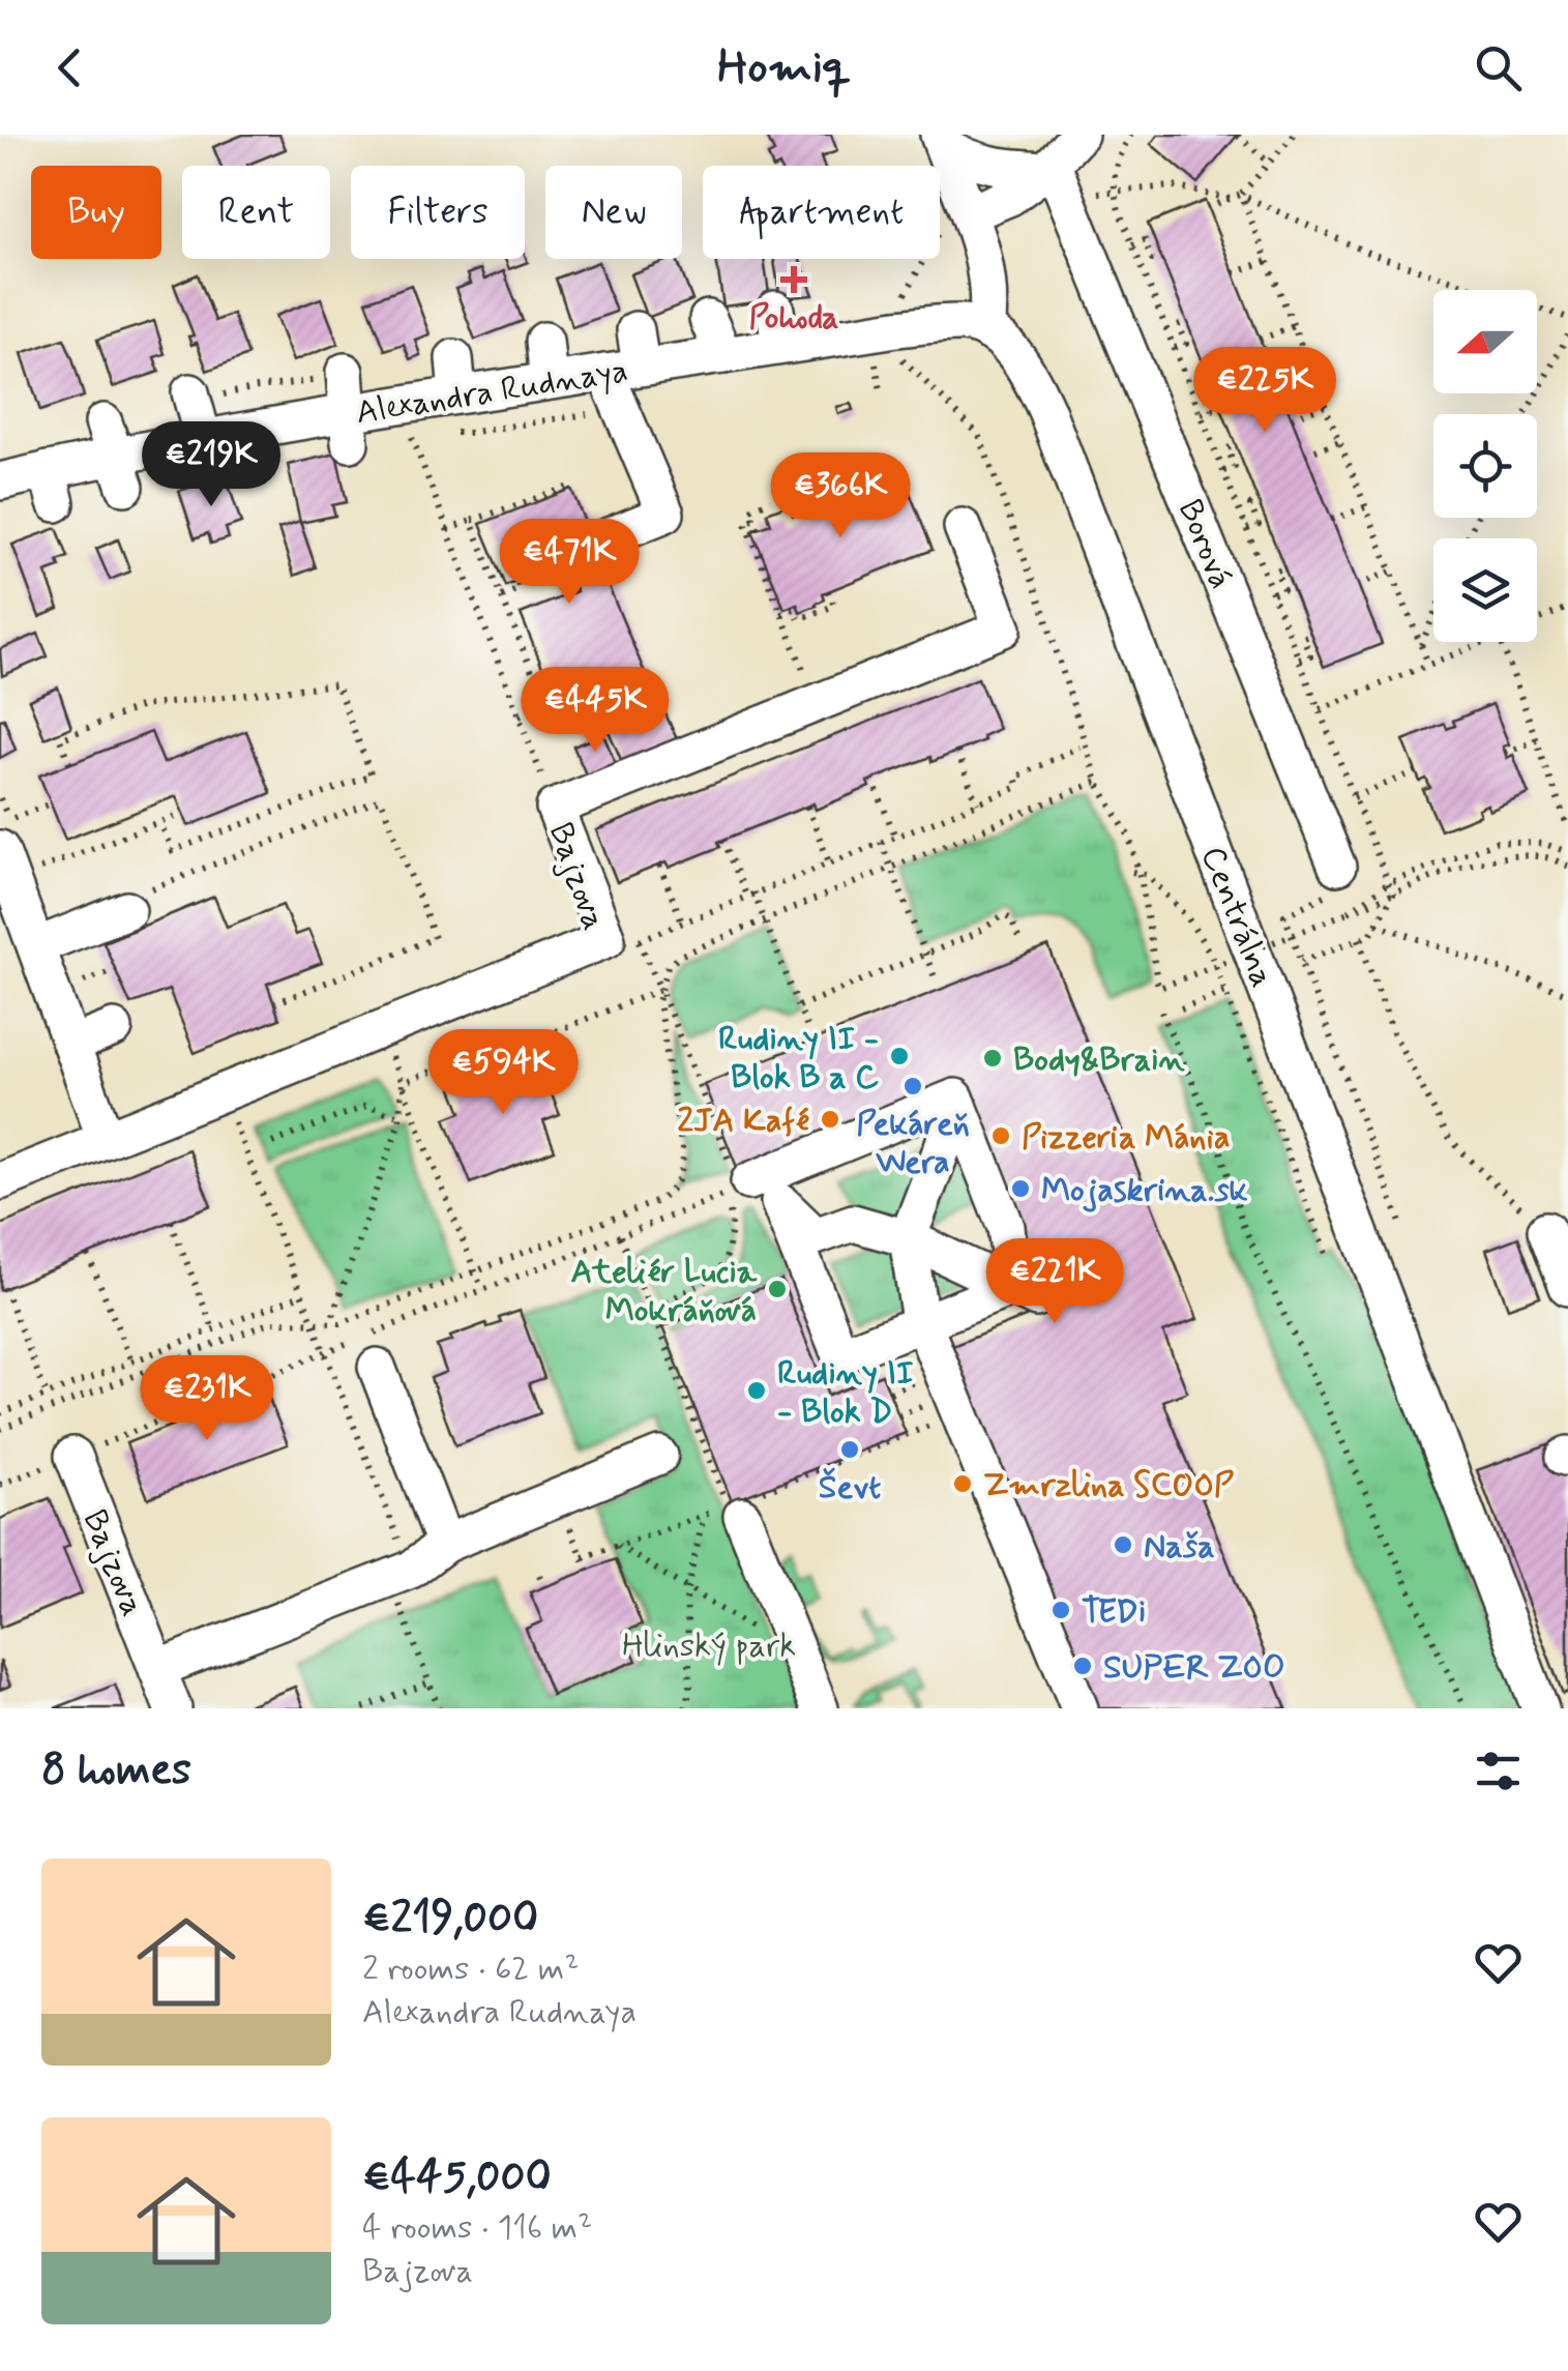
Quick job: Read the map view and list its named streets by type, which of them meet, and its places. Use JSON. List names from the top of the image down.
{
  "streets": {
    "street": [
      "Alexandra Rudnaya",
      "Borová",
      "Bajzova",
      "Centrálna"
    ]
  },
  "crossings": [
    ["Alexandra Rudnaya", "Centrálna"]
  ],
  "parks": ["Hlinský park"],
  "places": {
    "health": ["Pohoda"],
    "other": [
      "Rudiny II - Blok B a C",
      "Body&Brain",
      "Pekáreň Wera",
      "2JA Kafé",
      "Pizzeria Mánia",
      "Mojaskrina.sk",
      "Ateliér Lucia Mokráňová",
      "Rudiny II - Blok D",
      "Ševt",
      "Zmrzlina SCOOP",
      "Naša",
      "TEDi",
      "SUPER ZOO"
    ]
  },
  "north": "left",
  "page": {
    "header": "Homiq",
    "chip": [
      "Buy",
      "Rent",
      "Filters",
      "New",
      "Apartment"
    ],
    "price": [
      "€225K",
      "€219K",
      "€366K",
      "€471K",
      "€445K",
      "€594K",
      "€221K",
      "€231K"
    ],
    "heading": "8 homes",
    "list": [
      {
        "name": "€219,000",
        "note": "2 rooms · 62 m² · Alexandra Rudnaya"
      },
      {
        "name": "€445,000",
        "note": "4 rooms · 116 m² · Bajzova"
      }
    ]
  }
}
